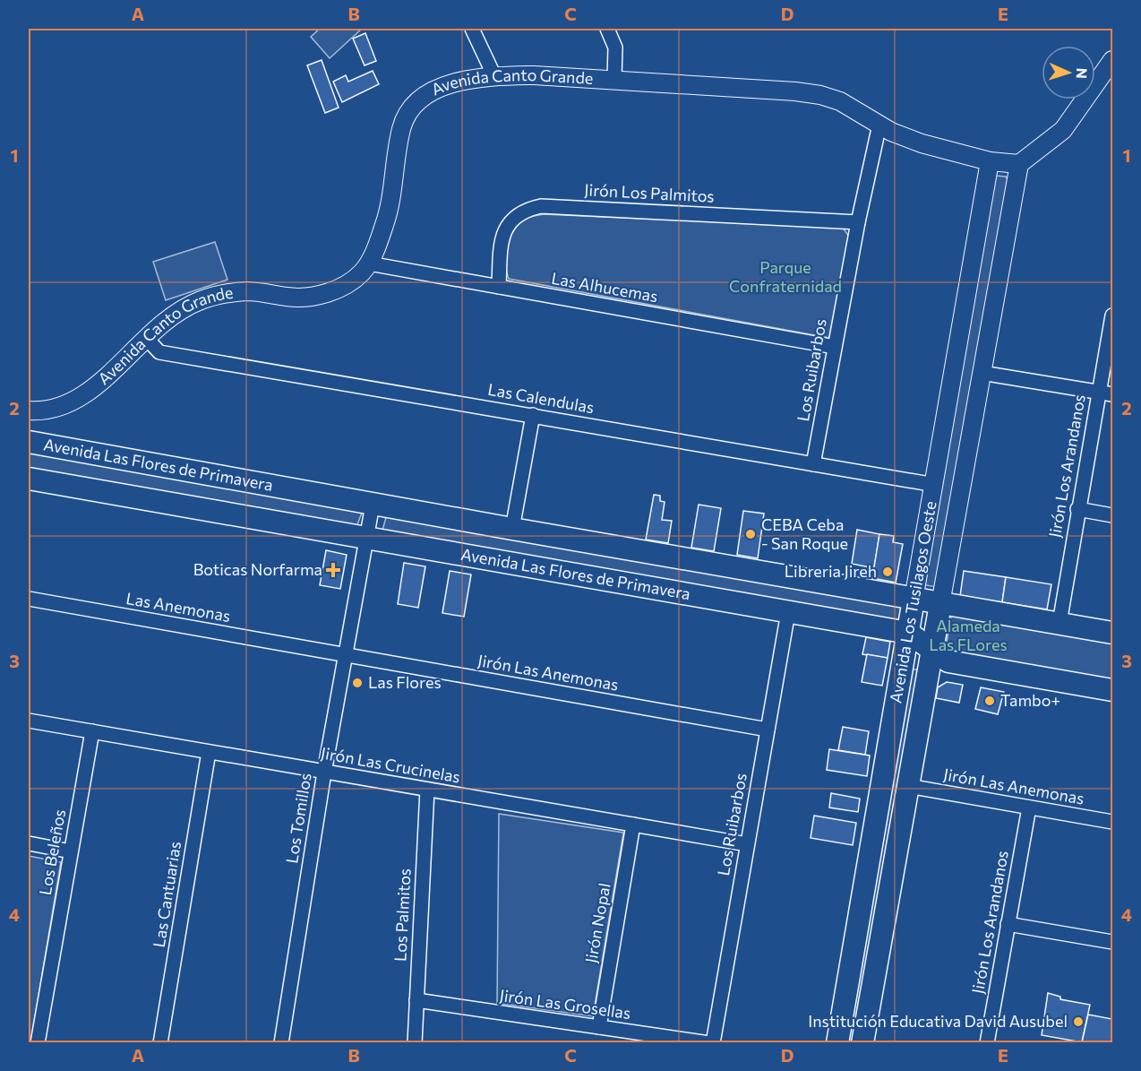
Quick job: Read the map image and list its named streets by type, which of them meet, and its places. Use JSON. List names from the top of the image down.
{
  "streets": {
    "main road": ["Avenida Las Flores de Primavera", "Avenida Los Tusilagos Oeste"],
    "street": [
      "Avenida Canto Grande",
      "Jirón Los Palmitos",
      "Las Alhucemas",
      "Los Ruibarbos",
      "Las Calendulas",
      "Jirón Los Arandanos",
      "Las Anemonas",
      "Jirón Las Anemonas",
      "Jirón Las Crucinelas",
      "Los Tomillos",
      "Los Beleños",
      "Las Cantuarias",
      "Los Palmitos",
      "Jirón Nopal",
      "Jirón Las Grosellas"
    ]
  },
  "crossings": [
    ["Avenida Canto Grande", "Las Alhucemas"],
    ["Avenida Canto Grande", "Los Ruibarbos"],
    ["Avenida Canto Grande", "Las Calendulas"],
    ["Avenida Canto Grande", "Avenida Los Tusilagos Oeste"],
    ["Jirón Los Palmitos", "Las Alhucemas"],
    ["Jirón Los Palmitos", "Los Ruibarbos"],
    ["Las Alhucemas", "Los Ruibarbos"],
    ["Los Ruibarbos", "Las Calendulas"],
    ["Los Ruibarbos", "Avenida Las Flores de Primavera"],
    ["Los Ruibarbos", "Jirón Las Anemonas"],
    ["Los Ruibarbos", "Jirón Las Crucinelas"],
    ["Los Ruibarbos", "Jirón Las Grosellas"],
    ["Las Calendulas", "Avenida Los Tusilagos Oeste"],
    ["Avenida Las Flores de Primavera", "Jirón Los Arandanos"],
    ["Avenida Las Flores de Primavera", "Avenida Los Tusilagos Oeste"],
    ["Avenida Las Flores de Primavera", "Los Tomillos"],
    ["Jirón Los Arandanos", "Jirón Las Anemonas"],
    ["Avenida Los Tusilagos Oeste", "Jirón Las Anemonas"],
    ["Las Anemonas", "Jirón Las Anemonas"],
    ["Jirón Las Anemonas", "Los Tomillos"],
    ["Jirón Las Crucinelas", "Los Tomillos"],
    ["Jirón Las Crucinelas", "Los Beleños"],
    ["Jirón Las Crucinelas", "Las Cantuarias"],
    ["Jirón Las Crucinelas", "Los Palmitos"],
    ["Jirón Las Crucinelas", "Jirón Nopal"],
    ["Los Palmitos", "Jirón Las Grosellas"],
    ["Jirón Nopal", "Jirón Las Grosellas"]
  ],
  "parks": ["Parque Confraternidad", "Alameda Las FLores"],
  "places": {
    "other": [
      "CEBA Ceba - San Roque",
      "Libreria Jireh",
      "Las Flores",
      "Tambo+",
      "Institución Educativa David Ausubel"
    ],
    "health": ["Boticas Norfarma"]
  },
  "north": "right",
  "grid": {
    "columns": [
      "A",
      "B",
      "C",
      "D",
      "E"
    ],
    "rows": [
      "1",
      "2",
      "3",
      "4"
    ]
  }
}
